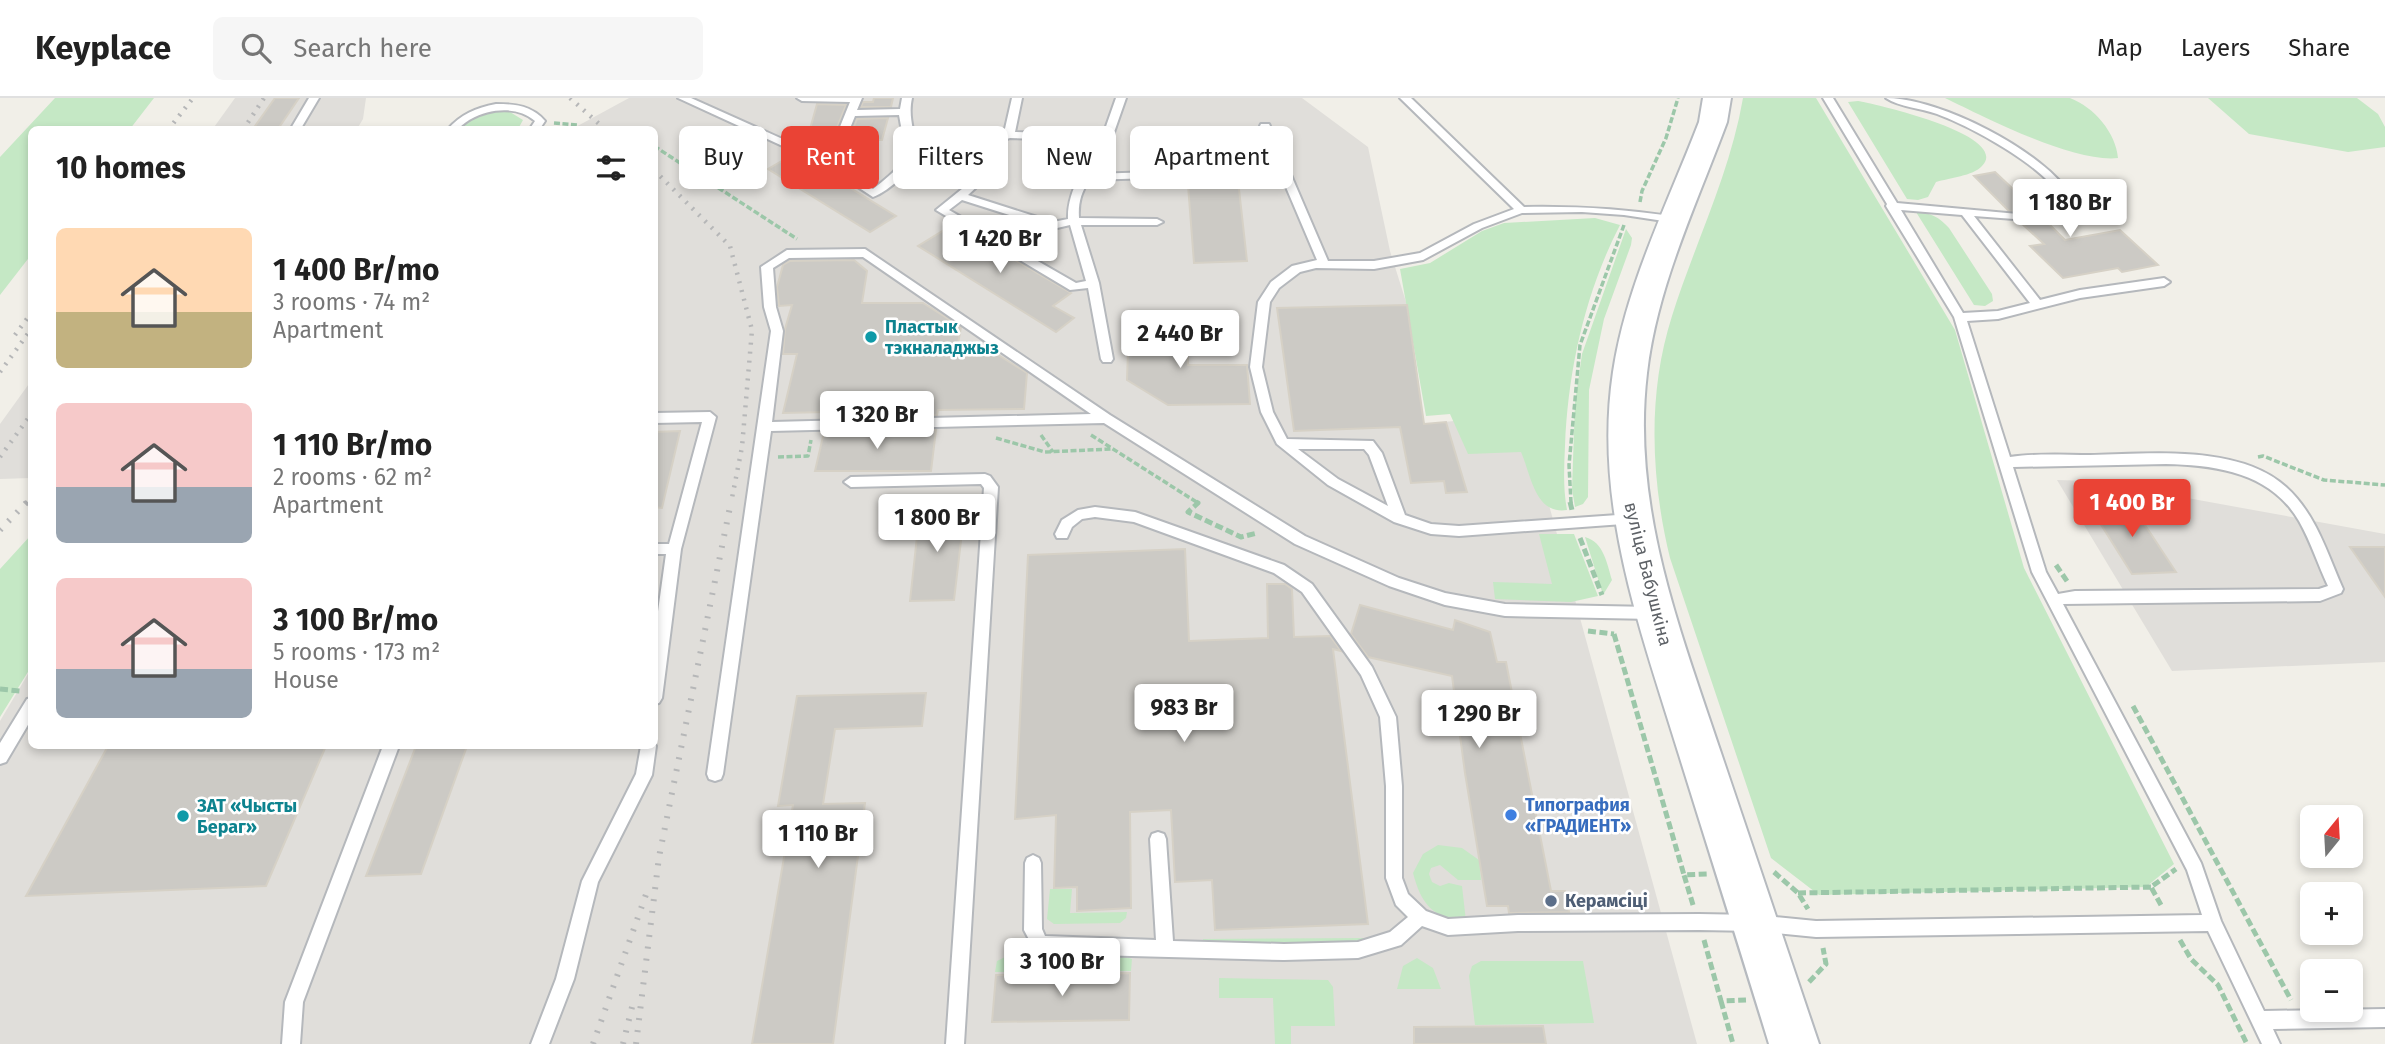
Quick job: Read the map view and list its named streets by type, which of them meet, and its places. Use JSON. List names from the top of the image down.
{
  "streets": {
    "street": ["вуліца Бабушкіна"]
  },
  "places": [
    "Пластык тэкналаджыз",
    "Типография «ГРАДИЕНТ»",
    "ЗАТ «Чысты Бераг»",
    "Керамсіці"
  ],
  "north": "top",
  "page": {
    "header": "Keyplace",
    "search": "Search here",
    "nav": ["Map", "Layers", "Share"],
    "chip": [
      "Buy",
      "Rent",
      "Filters",
      "New",
      "Apartment"
    ],
    "heading": "10 homes",
    "price": [
      "1 180 Br",
      "1 420 Br",
      "2 440 Br",
      "1 320 Br",
      "1 400 Br",
      "1 800 Br",
      "983 Br",
      "1 290 Br",
      "1 110 Br",
      "3 100 Br"
    ],
    "list": [
      {
        "name": "1 400 Br/mo",
        "note": "3 rooms · 74 m² · Apartment"
      },
      {
        "name": "1 110 Br/mo",
        "note": "2 rooms · 62 m² · Apartment"
      },
      {
        "name": "3 100 Br/mo",
        "note": "5 rooms · 173 m² · House"
      }
    ],
    "map_buttons": ["+", "−"]
  }
}
